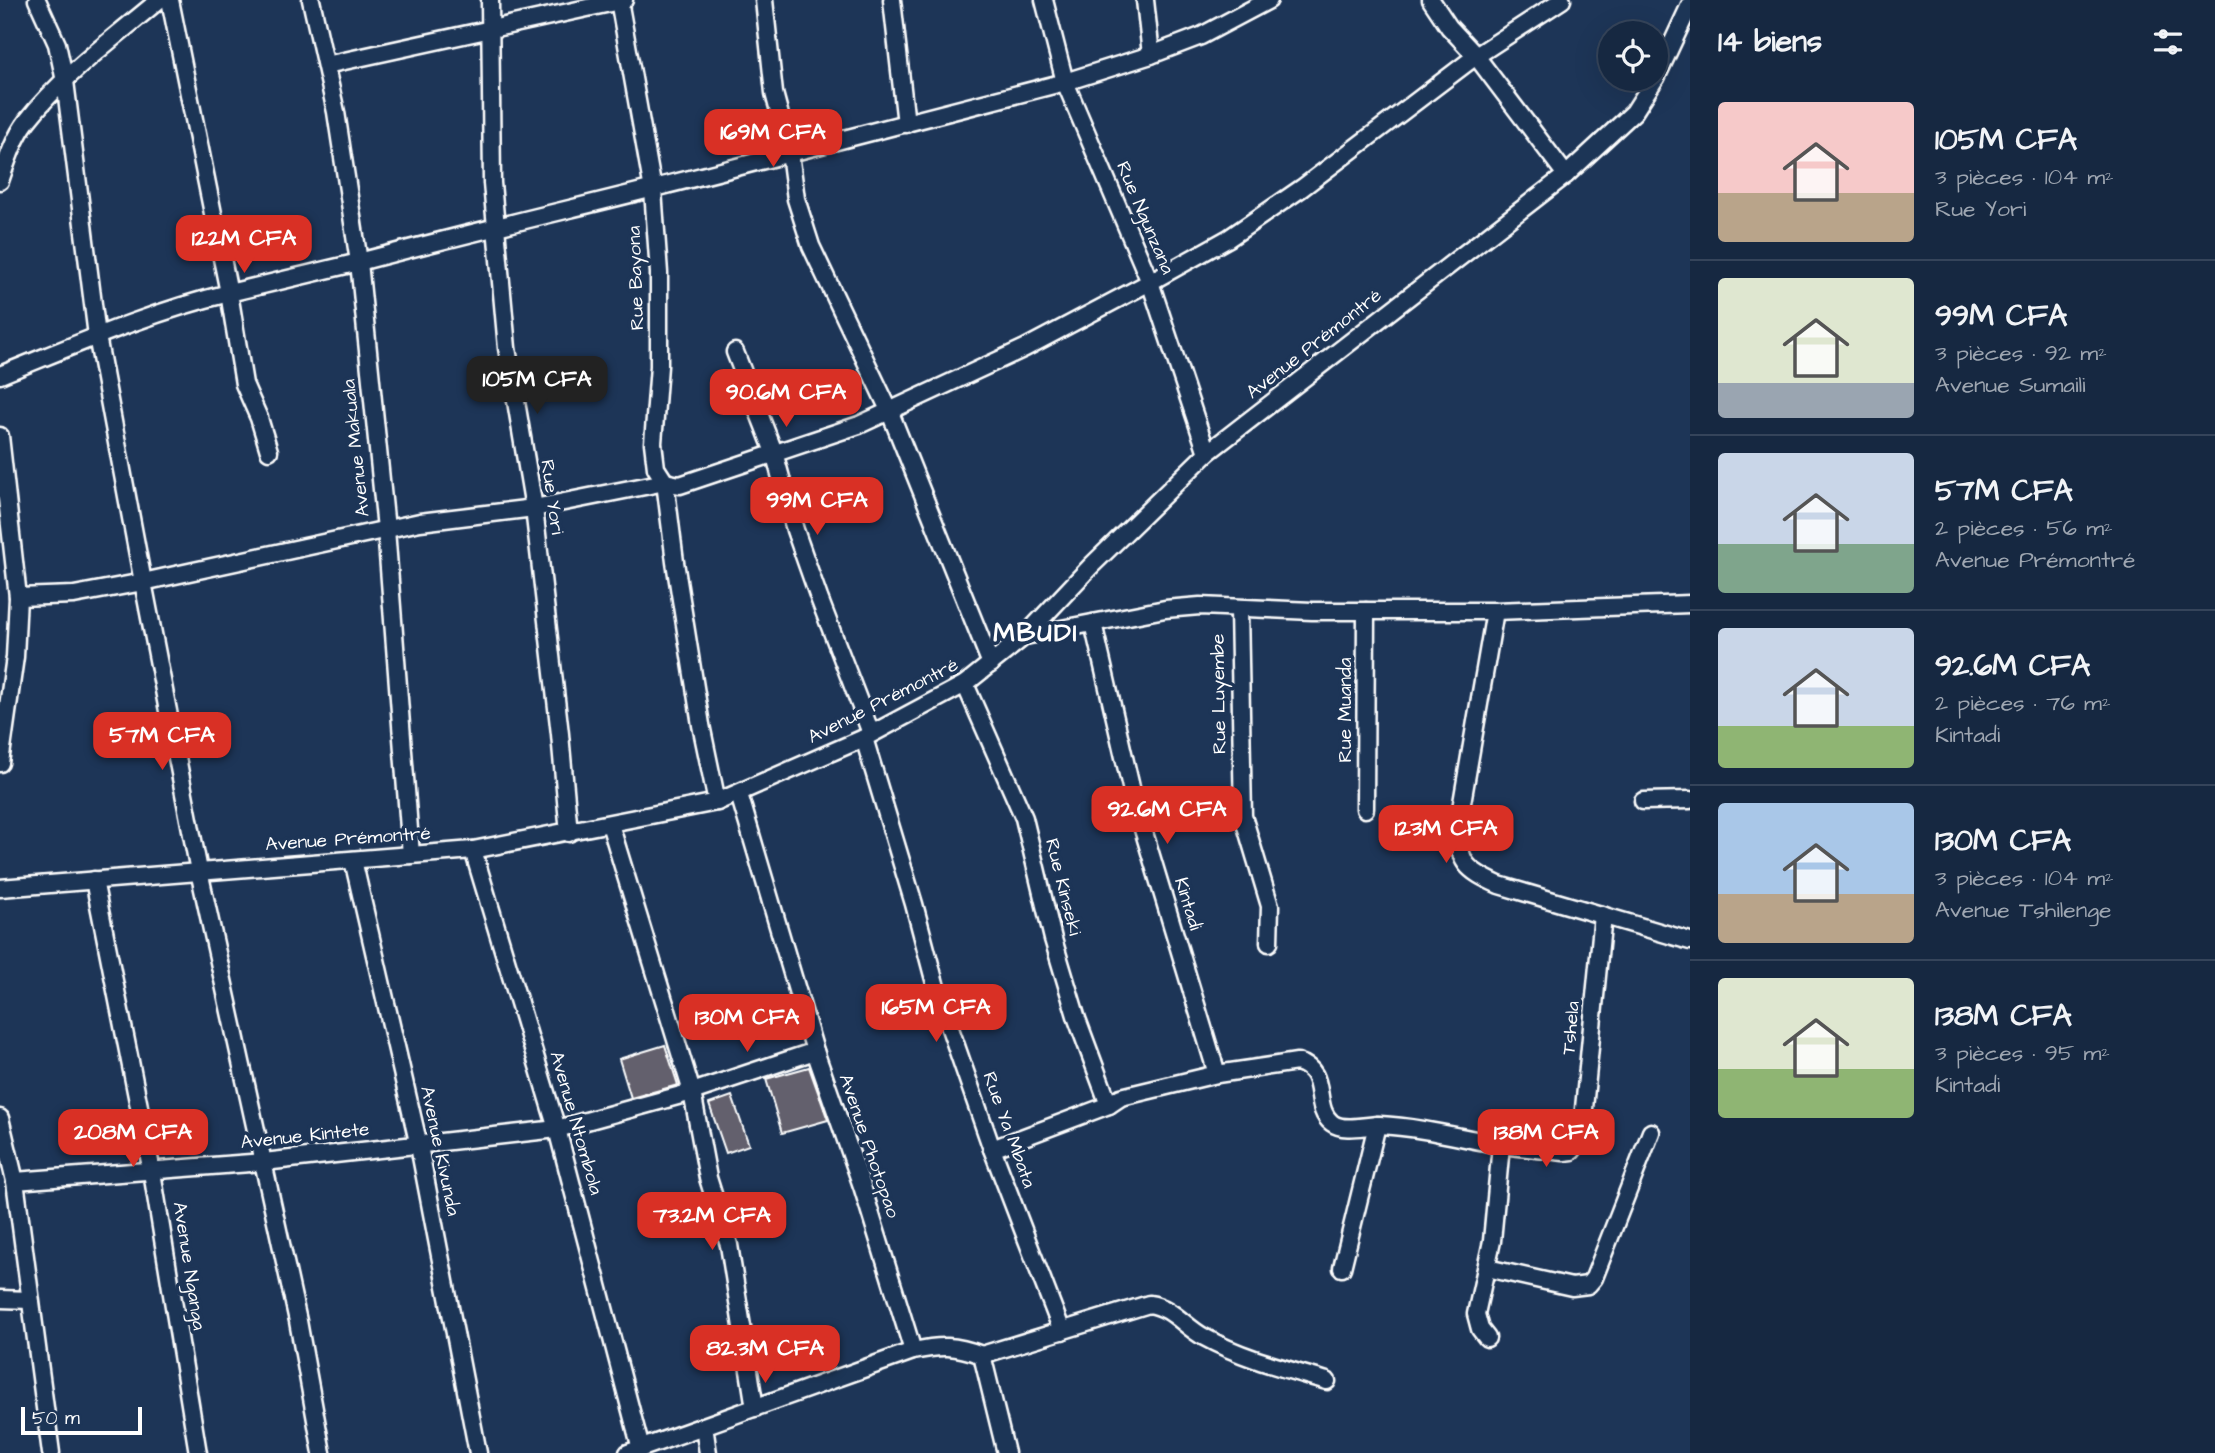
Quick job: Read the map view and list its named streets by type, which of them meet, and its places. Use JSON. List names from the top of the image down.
{
  "streets": {
    "street": [
      "Rue Ngunzana",
      "Rue Bayona",
      "Avenue Prémontré",
      "Avenue Makuala",
      "Rue Yori",
      "Rue Luyembe",
      "Rue Muanda",
      "Rue Kinseki",
      "Kintadi",
      "Tshela",
      "Avenue Ntombola",
      "Rue Ya Mbata",
      "Avenue Kintete",
      "Avenue Photopao",
      "Avenue Kivunda",
      "Avenue Nganga"
    ]
  },
  "crossings": [
    ["Rue Ngunzana", "Avenue Prémontré"],
    ["Rue Bayona", "Avenue Prémontré"],
    ["Avenue Prémontré", "Avenue Makuala"],
    ["Avenue Prémontré", "Rue Yori"],
    ["Avenue Prémontré", "Rue Kinseki"],
    ["Avenue Prémontré", "Avenue Ntombola"],
    ["Avenue Prémontré", "Rue Ya Mbata"],
    ["Avenue Prémontré", "Avenue Photopao"],
    ["Avenue Prémontré", "Avenue Kivunda"],
    ["Avenue Prémontré", "Avenue Nganga"],
    ["Avenue Ntombola", "Avenue Kintete"],
    ["Avenue Kintete", "Avenue Photopao"],
    ["Avenue Kintete", "Avenue Kivunda"],
    ["Avenue Kintete", "Avenue Nganga"]
  ],
  "districts": ["MBUDI"],
  "scale_bar": "50 m",
  "page": {
    "heading": "14 biens",
    "list": [
      {
        "name": "105M CFA",
        "note": "3 pièces · 104 m² · Rue Yori"
      },
      {
        "name": "99M CFA",
        "note": "3 pièces · 92 m² · Avenue Sumaili"
      },
      {
        "name": "57M CFA",
        "note": "2 pièces · 56 m² · Avenue Prémontré"
      },
      {
        "name": "92.6M CFA",
        "note": "2 pièces · 76 m² · Kintadi"
      },
      {
        "name": "130M CFA",
        "note": "3 pièces · 104 m² · Avenue Tshilenge"
      },
      {
        "name": "138M CFA",
        "note": "3 pièces · 95 m² · Kintadi"
      }
    ],
    "price": [
      "169M CFA",
      "122M CFA",
      "105M CFA",
      "90.6M CFA",
      "99M CFA",
      "57M CFA",
      "92.6M CFA",
      "123M CFA",
      "165M CFA",
      "130M CFA",
      "208M CFA",
      "138M CFA",
      "73.2M CFA",
      "82.3M CFA"
    ],
    "scale": "50 m"
  }
}
